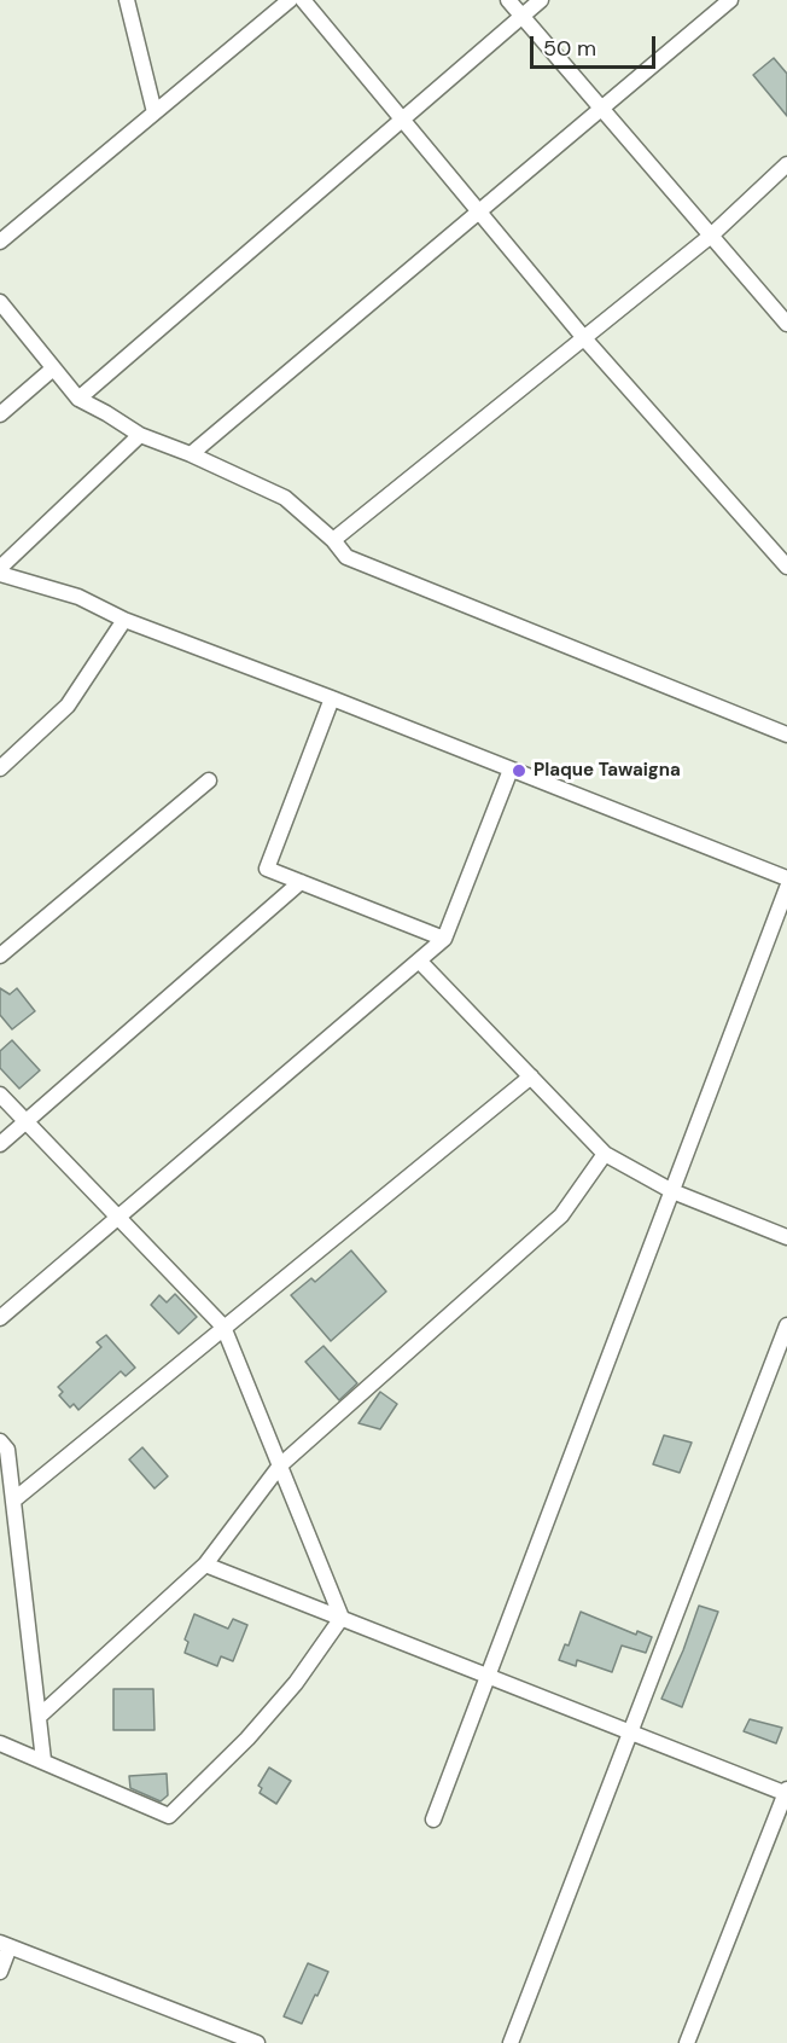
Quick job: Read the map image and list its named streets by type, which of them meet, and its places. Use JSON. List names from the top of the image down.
{
  "places": ["Plaque Tawaigna"],
  "scale_bar": "50 m"
}
